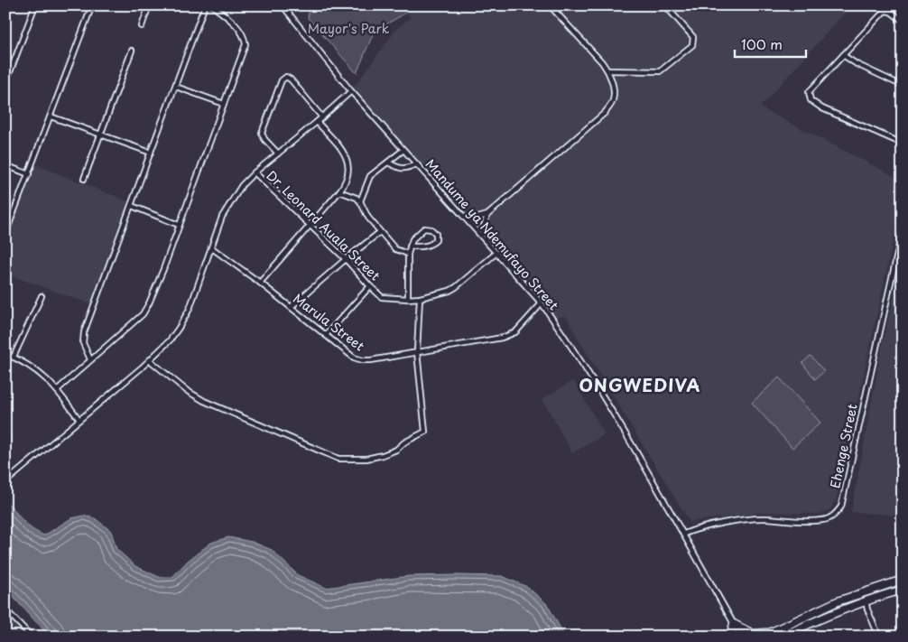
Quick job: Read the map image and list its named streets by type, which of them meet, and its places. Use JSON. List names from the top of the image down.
{
  "streets": {
    "street": [
      "Dr. Leonard Auala Street",
      "Mandume ya Ndemufayo Street",
      "Marula Street",
      "Ehenge Street"
    ]
  },
  "crossings": [
    ["Dr. Leonard Auala Street", "Mandume ya Ndemufayo Street"],
    ["Mandume ya Ndemufayo Street", "Marula Street"],
    ["Mandume ya Ndemufayo Street", "Ehenge Street"]
  ],
  "districts": ["ONGWEDIVA"],
  "parks": ["Mayor's Park"],
  "scale_bar": "100 m"
}
